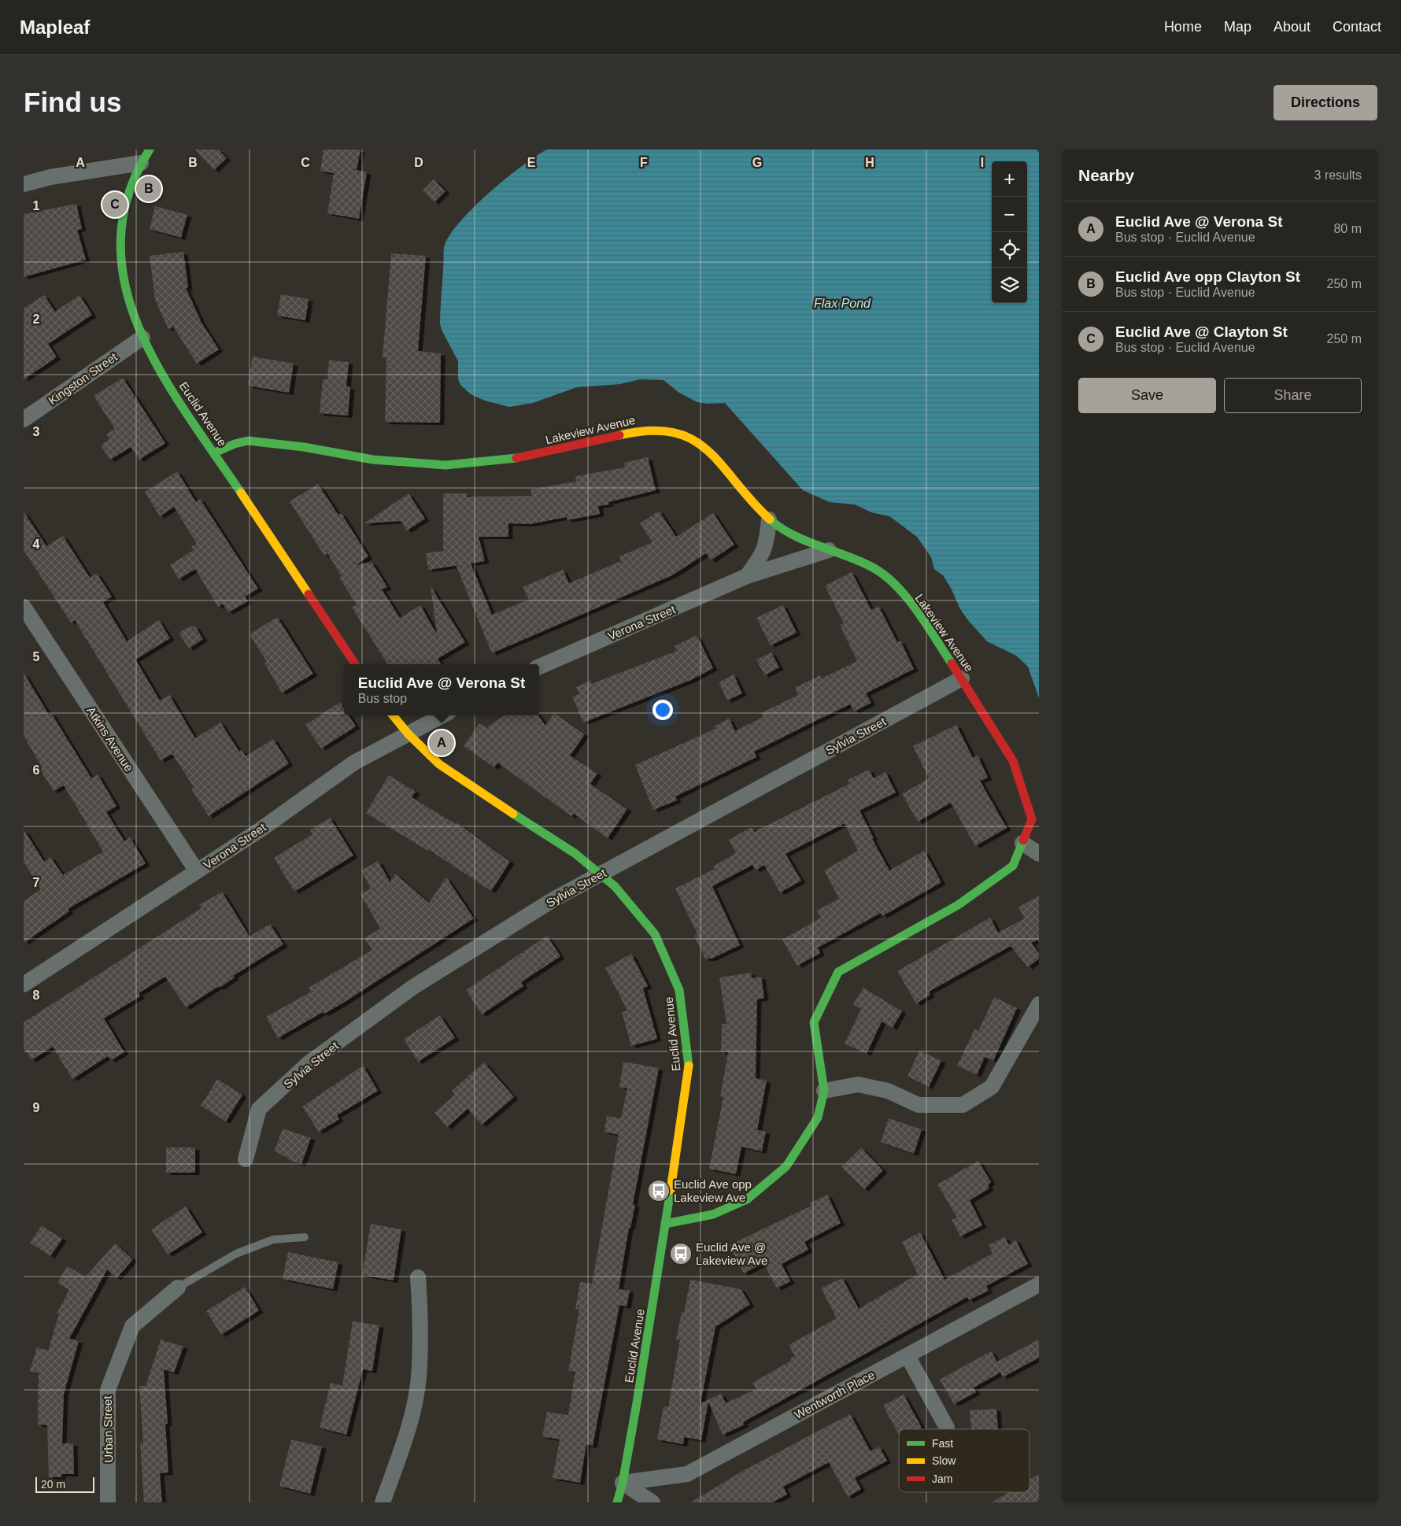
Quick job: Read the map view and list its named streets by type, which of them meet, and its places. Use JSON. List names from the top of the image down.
{
  "streets": {
    "street": [
      "Kingston Street",
      "Euclid Avenue",
      "Lakeview Avenue",
      "Verona Street",
      "Sylvia Street",
      "Atkins Avenue",
      "Wentworth Place",
      "Urban Street"
    ]
  },
  "crossings": [
    ["Kingston Street", "Euclid Avenue"],
    ["Euclid Avenue", "Lakeview Avenue"],
    ["Euclid Avenue", "Verona Street"],
    ["Euclid Avenue", "Sylvia Street"],
    ["Euclid Avenue", "Wentworth Place"],
    ["Lakeview Avenue", "Verona Street"],
    ["Lakeview Avenue", "Sylvia Street"],
    ["Verona Street", "Atkins Avenue"]
  ],
  "water": ["Flax Pond"],
  "places": {
    "bus stop": ["Euclid Ave opp Lakeview Ave", "Euclid Ave @ Lakeview Ave"]
  },
  "legend": ["Fast", "Slow", "Jam"],
  "scale_bar": "20 m",
  "page": {
    "header": "Mapleaf",
    "nav": [
      "Home",
      "Map",
      "About",
      "Contact"
    ],
    "buttons": [
      "Directions",
      ["Save", "Share"]
    ],
    "title": "Find us",
    "heading": ["Nearby", "3 results"],
    "map_buttons": ["+", "−"],
    "pins": ["B", "C", "A"],
    "list": [
      {
        "mark": "A",
        "name": "Euclid Ave @ Verona St",
        "note": "Bus stop · Euclid Avenue",
        "value": "80 m"
      },
      {
        "mark": "B",
        "name": "Euclid Ave opp Clayton St",
        "note": "Bus stop · Euclid Avenue",
        "value": "250 m"
      },
      {
        "mark": "C",
        "name": "Euclid Ave @ Clayton St",
        "note": "Bus stop · Euclid Avenue",
        "value": "250 m"
      }
    ],
    "popup": ["Euclid Ave @ Verona St", "Bus stop"],
    "scale": "20 m"
  },
  "grid": {
    "columns": [
      "A",
      "B",
      "C",
      "D",
      "E",
      "F",
      "G",
      "H",
      "I"
    ],
    "rows": [
      "1",
      "2",
      "3",
      "4",
      "5",
      "6",
      "7",
      "8",
      "9"
    ]
  }
}
